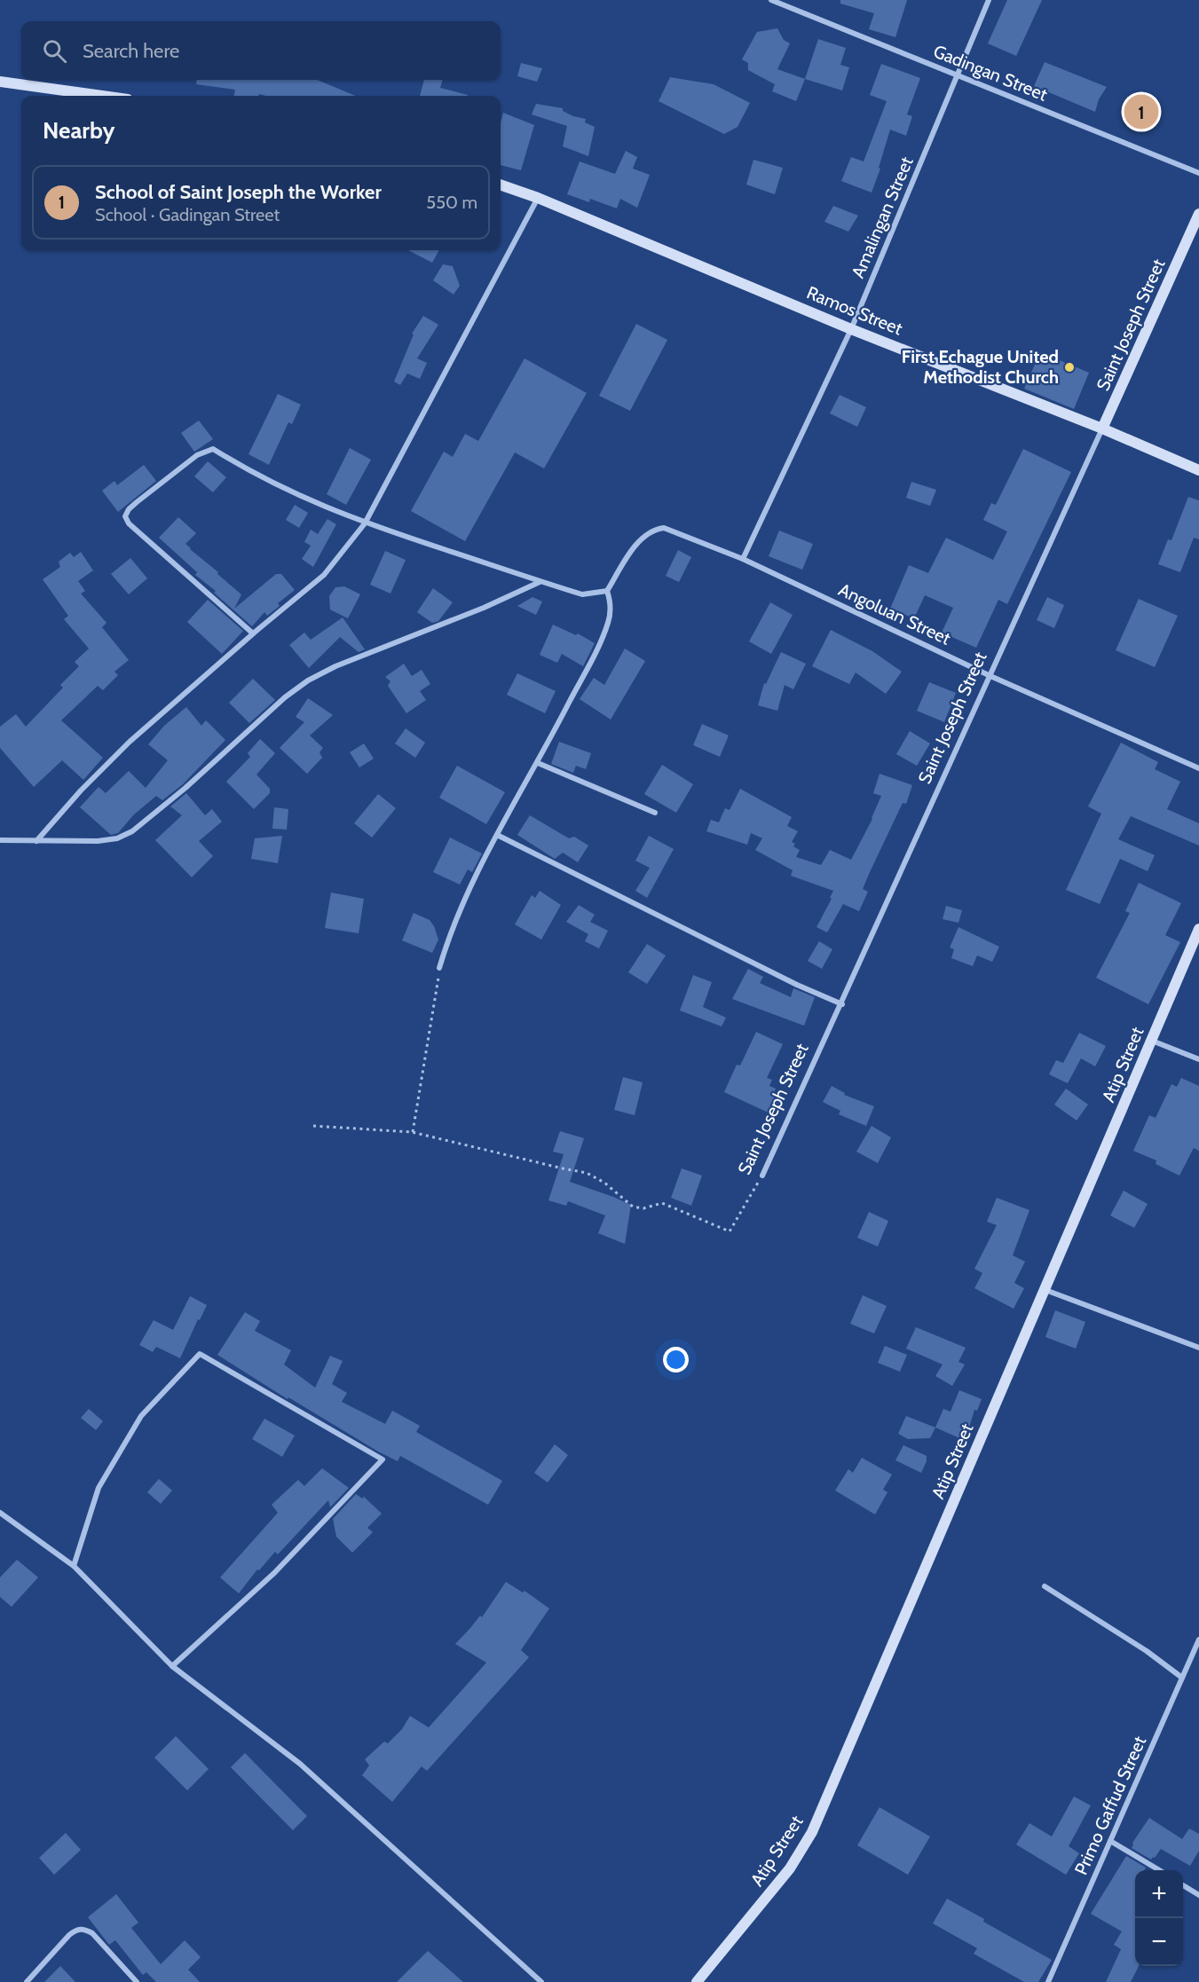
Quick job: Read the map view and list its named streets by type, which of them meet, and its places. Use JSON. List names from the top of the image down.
{
  "streets": {
    "main road": ["Ramos Street", "Saint Joseph Street", "Atip Street"],
    "street": [
      "Gadingan Street",
      "Amalingan Street",
      "Angoluan Street",
      "Primo Gaffud Street"
    ]
  },
  "crossings": [
    ["Gadingan Street", "Amalingan Street"],
    ["Amalingan Street", "Ramos Street"],
    ["Amalingan Street", "Angoluan Street"],
    ["Ramos Street", "Saint Joseph Street"],
    ["Saint Joseph Street", "Angoluan Street"]
  ],
  "places": ["First Echague United Methodist Church"],
  "page": {
    "search": "Search here",
    "pins": "1",
    "heading": "Nearby",
    "list": [
      {
        "mark": "1",
        "name": "School of Saint Joseph the Worker",
        "note": "School · Gadingan Street",
        "value": "550 m"
      }
    ],
    "map_buttons": ["+", "−"]
  }
}
